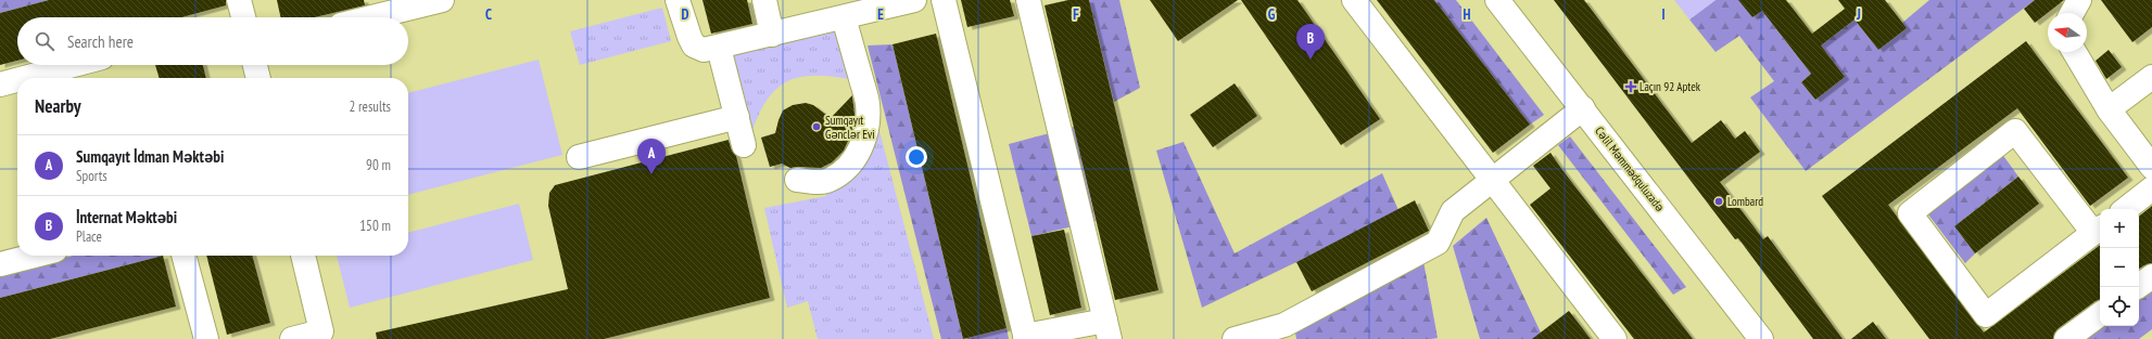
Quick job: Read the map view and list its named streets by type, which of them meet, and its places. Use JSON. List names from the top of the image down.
{
  "streets": {
    "main road": ["Cəlil Məmmədquluzadə"]
  },
  "places": {
    "health": ["Laçın 92 Aptek"],
    "other": ["Sumqayıt Gənclər Evi", "Lombard"]
  },
  "north": "left",
  "page": {
    "search": "Search here",
    "pins": ["B", "A"],
    "heading": ["Nearby", "2 results"],
    "list": [
      {
        "mark": "A",
        "name": "Sumqayıt İdman Məktəbi",
        "note": "Sports",
        "value": "90 m"
      },
      {
        "mark": "B",
        "name": "İnternat Məktəbi",
        "note": "Place",
        "value": "150 m"
      }
    ],
    "map_buttons": ["+", "−"]
  },
  "grid": {
    "columns": [
      "C",
      "D",
      "E",
      "F",
      "G",
      "H",
      "I",
      "J"
    ]
  }
}
